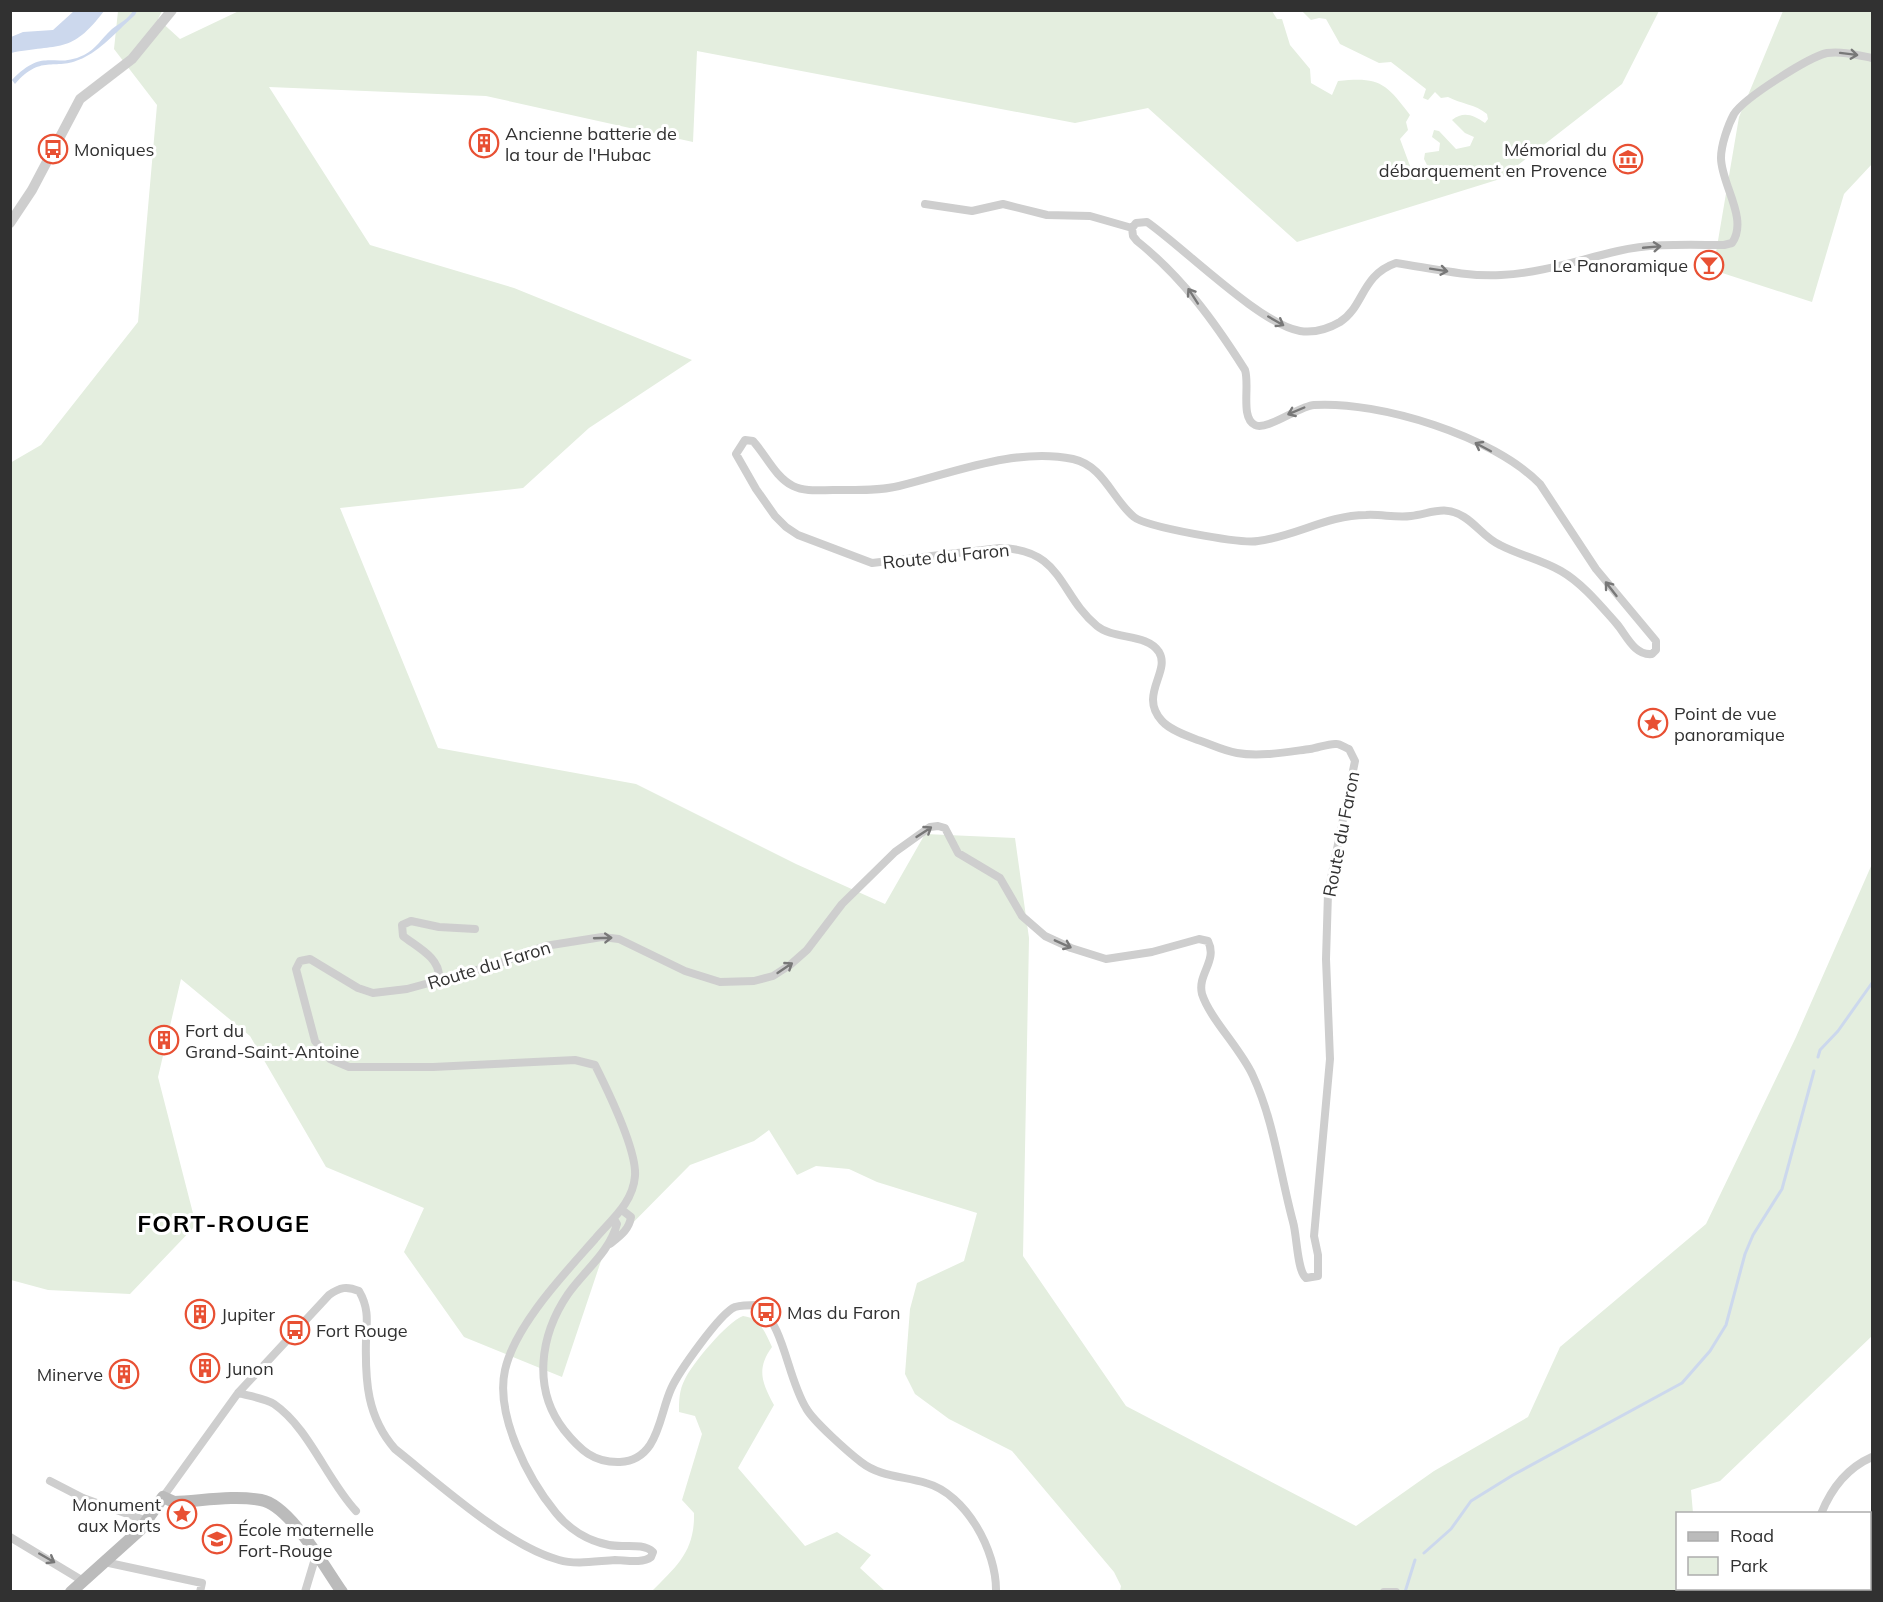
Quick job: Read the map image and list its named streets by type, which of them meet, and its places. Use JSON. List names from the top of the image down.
{
  "streets": {
    "street": ["Route du Faron"]
  },
  "districts": ["FORT-ROUGE"],
  "places": {
    "building": [
      "Ancienne batterie de la tour de l'Hubac",
      "Fort du Grand-Saint-Antoine",
      "Jupiter",
      "Junon",
      "Minerve"
    ],
    "bus stop": ["Moniques", "Mas du Faron", "Fort Rouge"],
    "museum": ["Mémorial du débarquement en Provence"],
    "bar": ["Le Panoramique"],
    "place": ["Point de vue panoramique", "Monument aux Morts"],
    "school or university": ["École maternelle Fort-Rouge"]
  },
  "legend": ["Road", "Park"]
}
